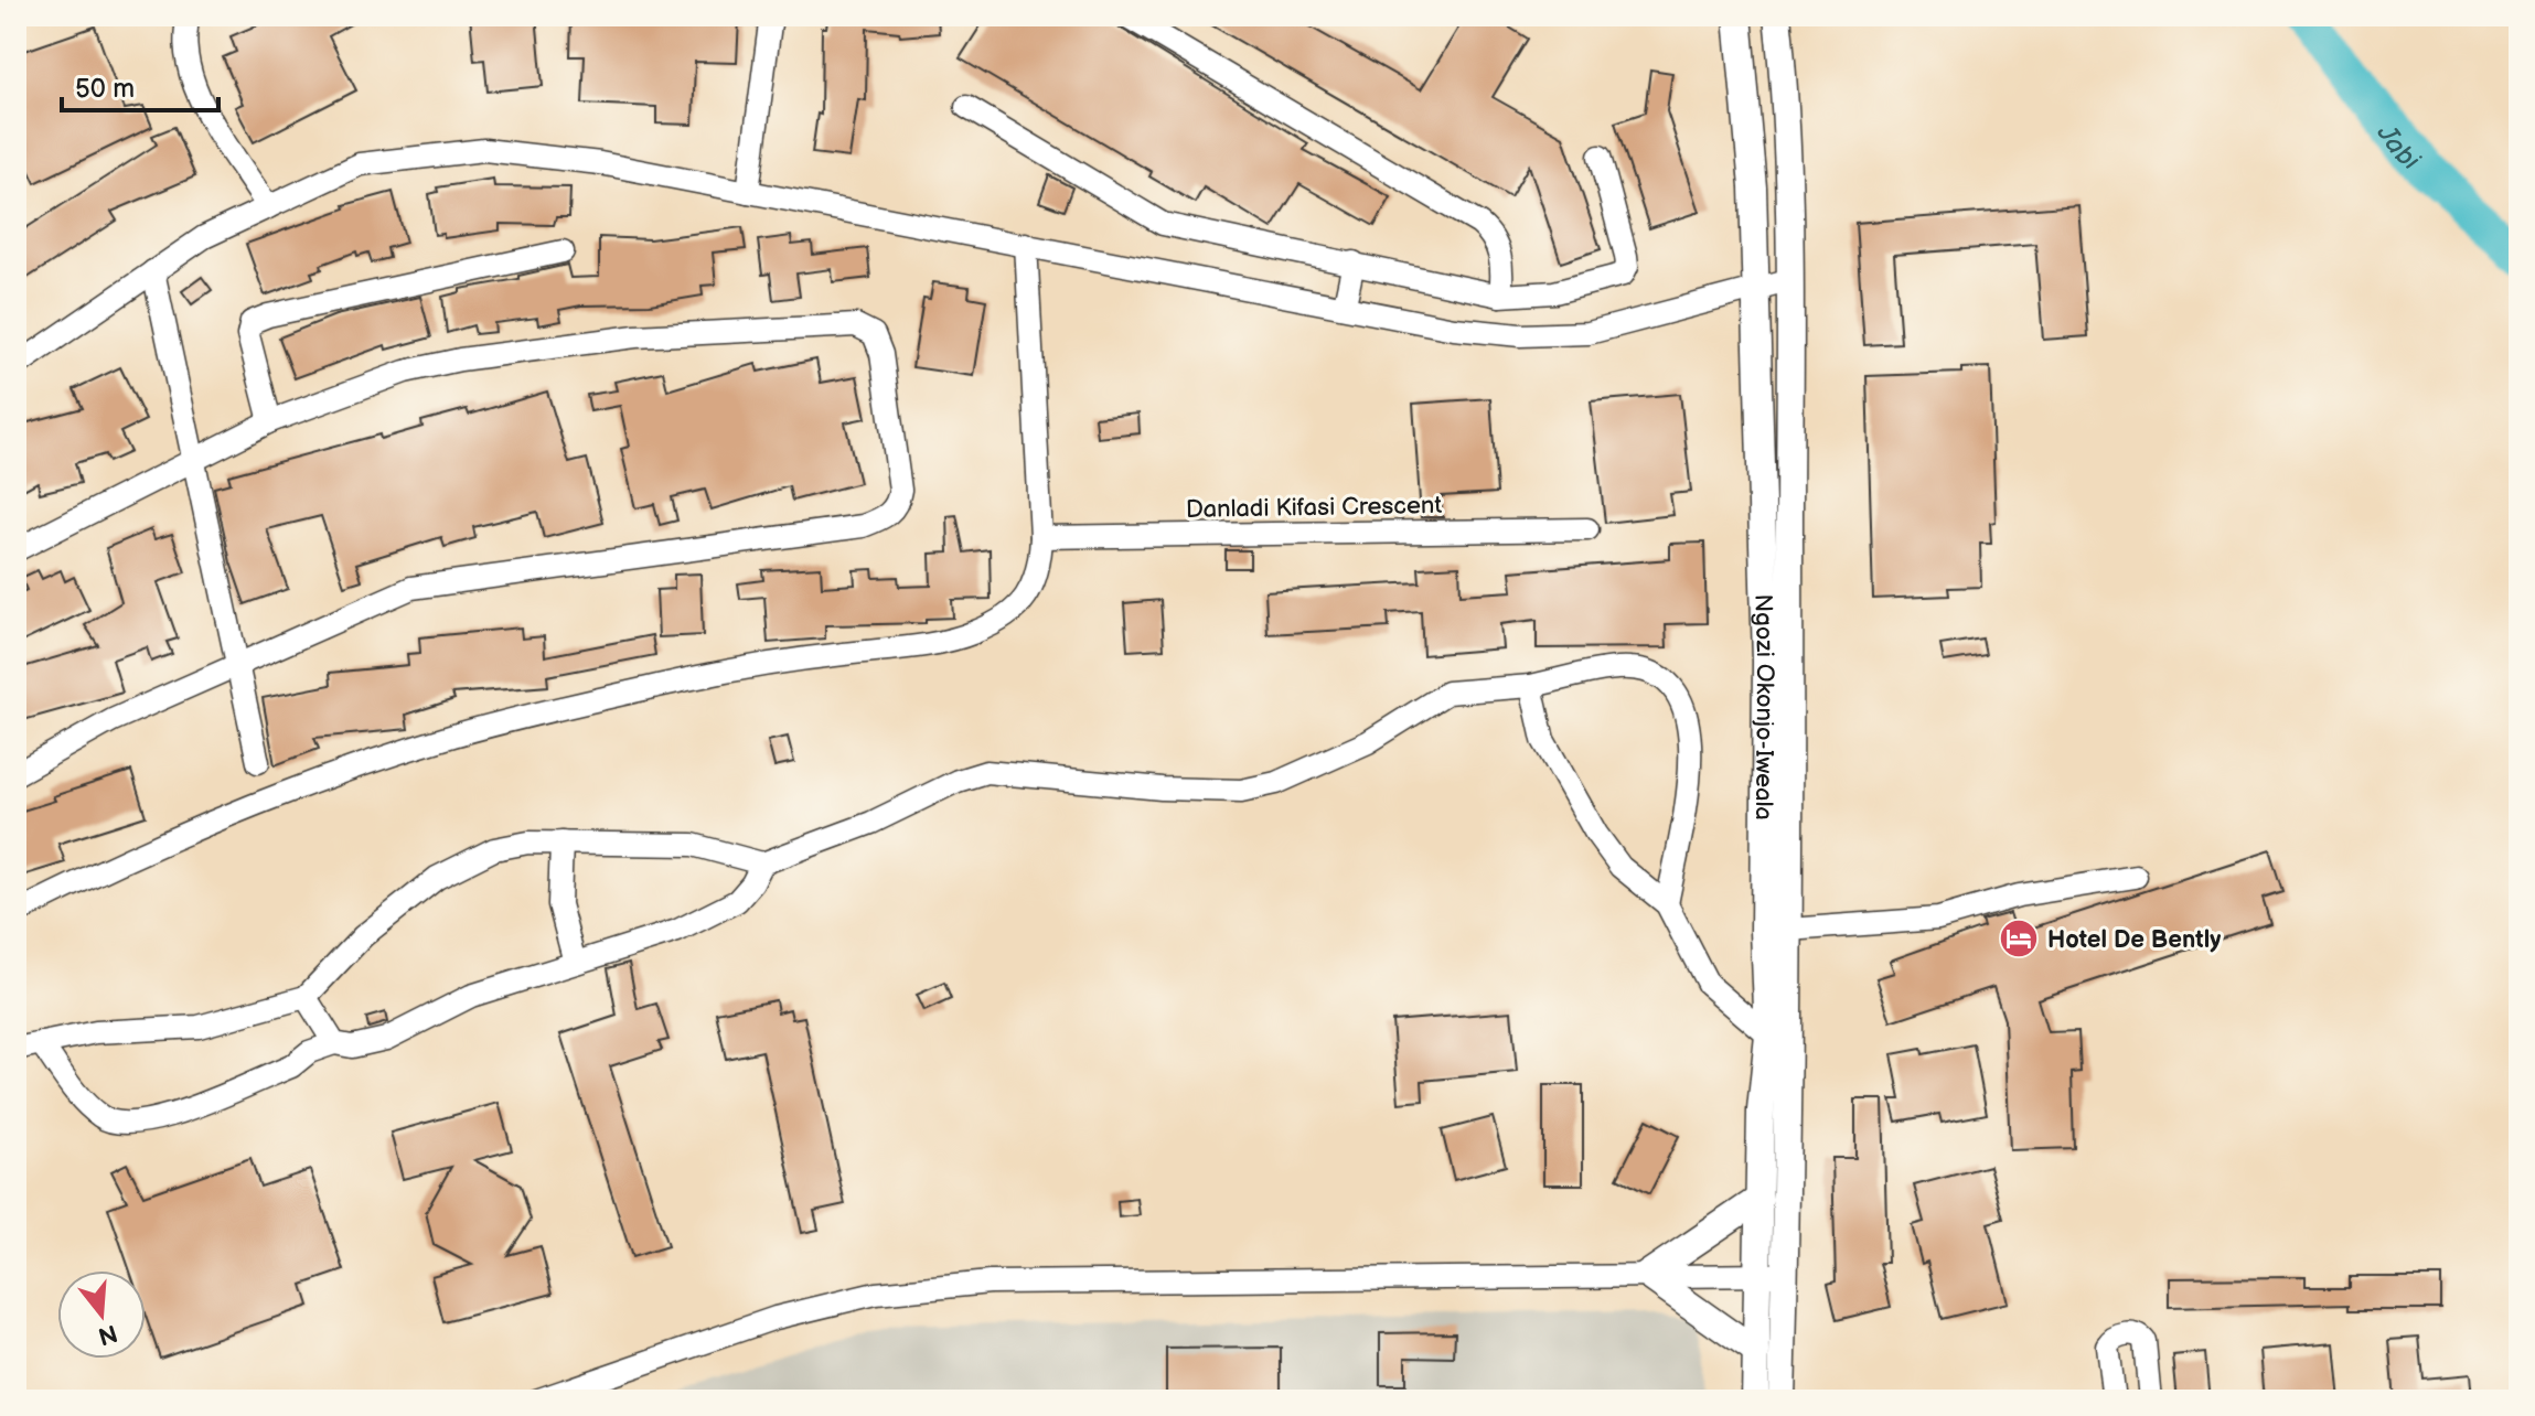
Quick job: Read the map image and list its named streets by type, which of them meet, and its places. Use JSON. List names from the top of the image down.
{
  "streets": {
    "street": ["Danladi Kifasi Crescent", "Ngozi Okonjo-Iweala"]
  },
  "water": ["Jabi"],
  "places": {
    "hotel": ["Hotel De Bently"]
  },
  "scale_bar": "50 m",
  "north": "bottom"
}
